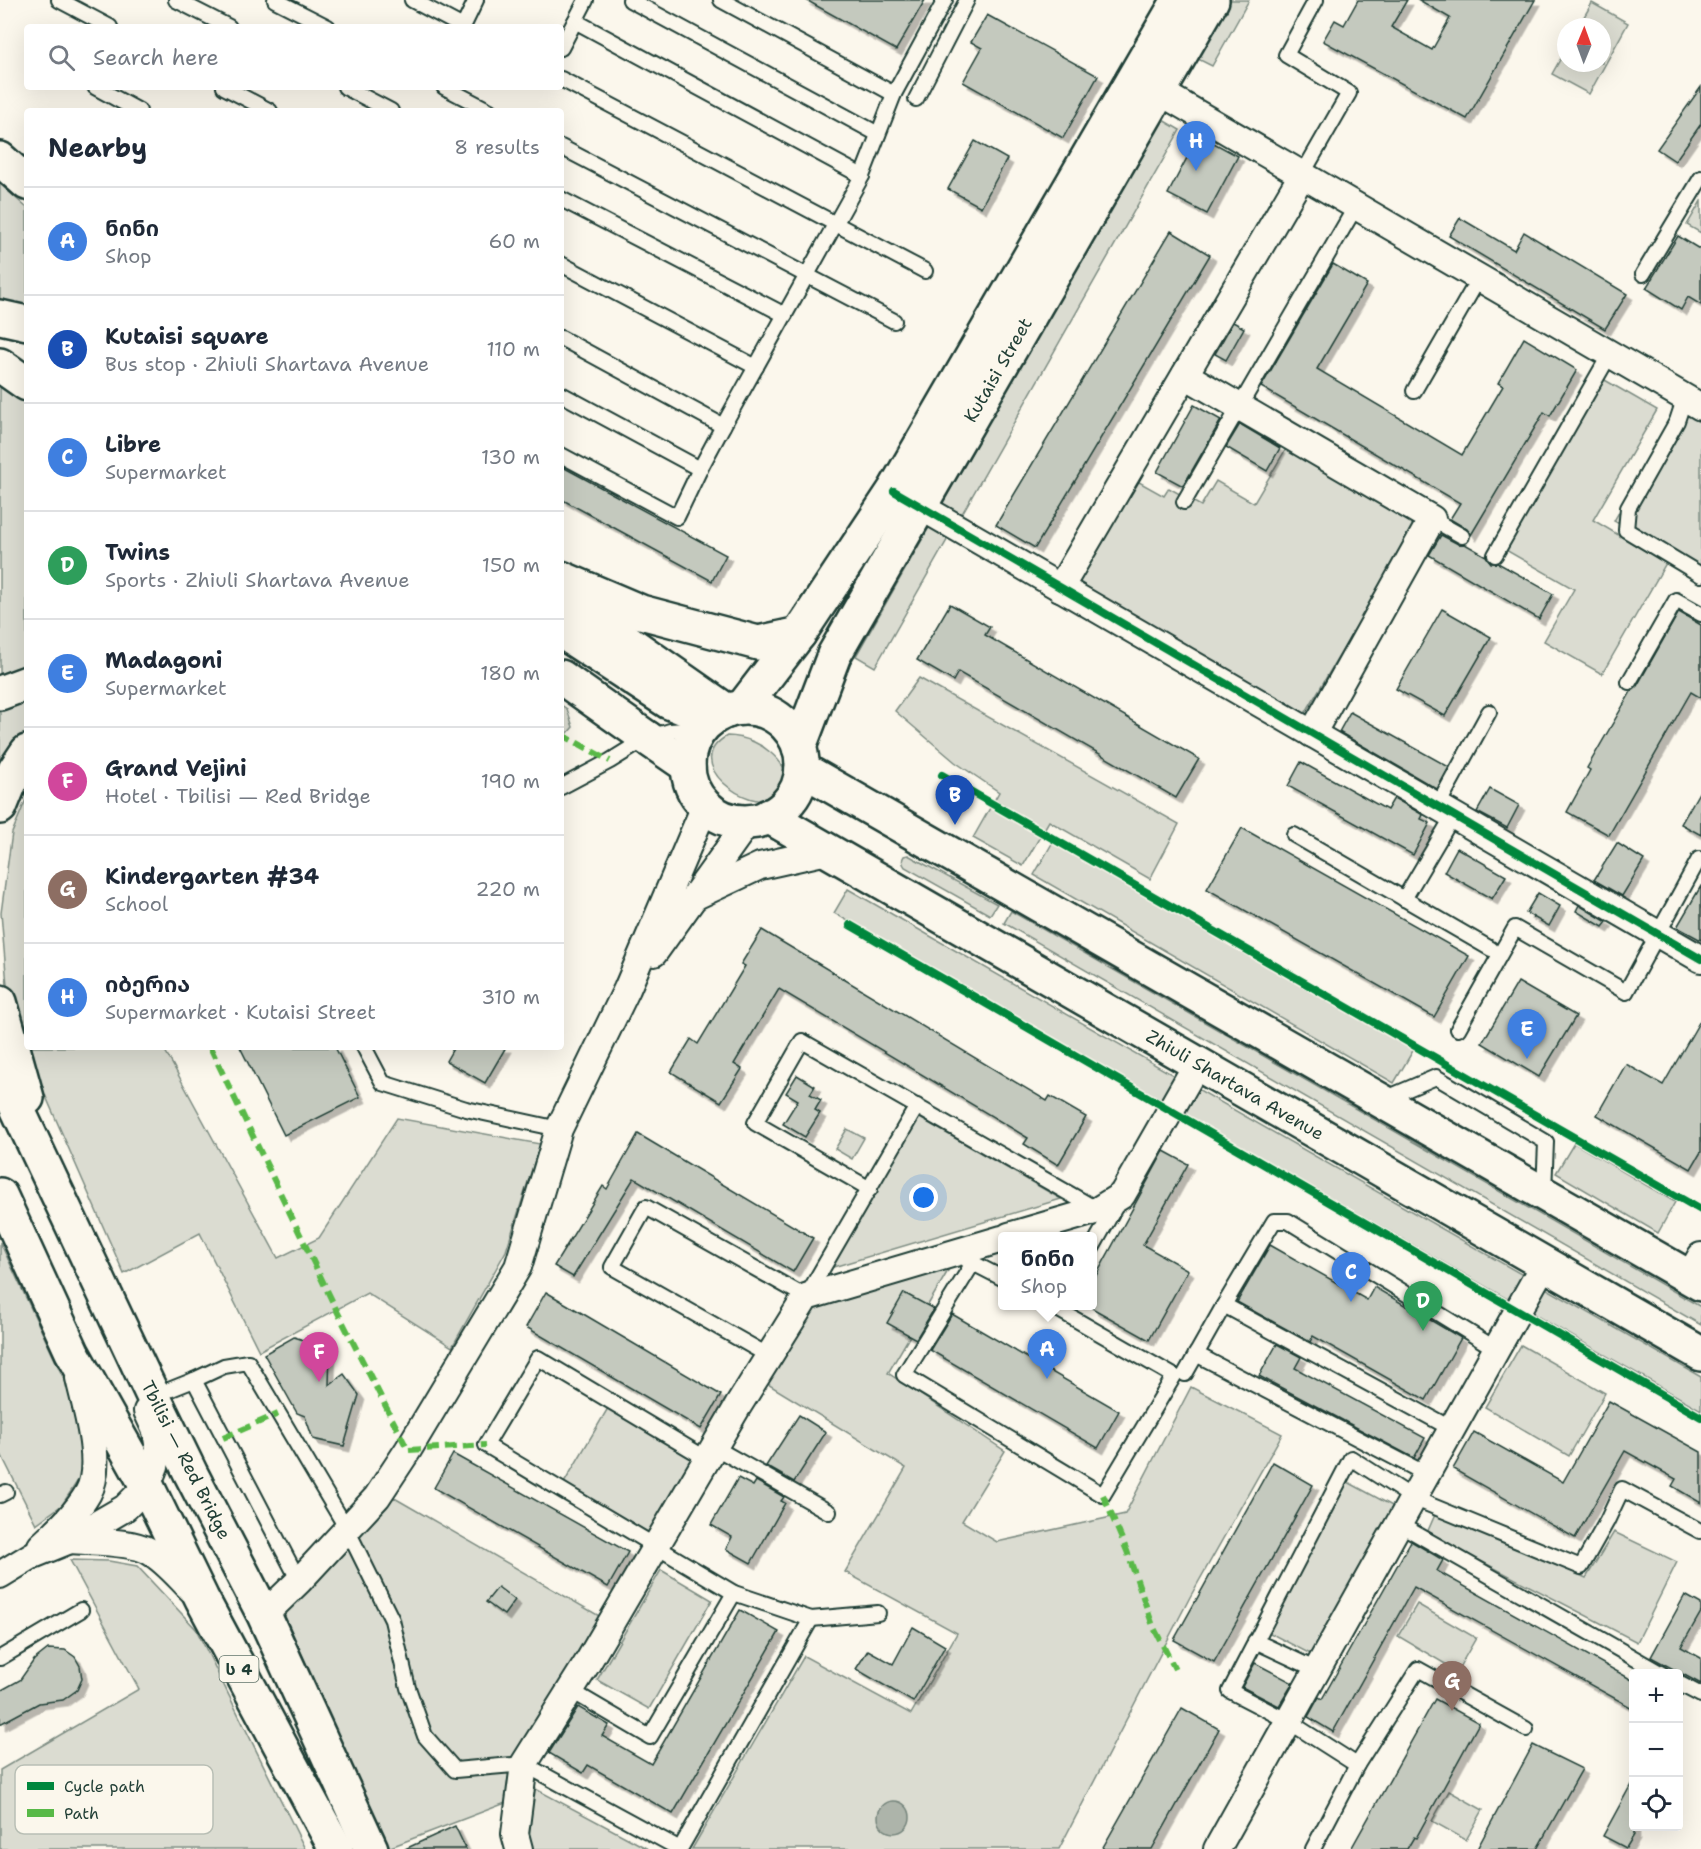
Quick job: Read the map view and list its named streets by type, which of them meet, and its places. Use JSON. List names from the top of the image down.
{
  "streets": {
    "main road": [
      "Kutaisi Street",
      "Zhiuli Shartava Avenue",
      "Tbilisi — Red Bridge",
      "ს 4"
    ]
  },
  "crossings": [
    ["Kutaisi Street", "Zhiuli Shartava Avenue"]
  ],
  "legend": ["Cycle path", "Path"],
  "north": "top",
  "page": {
    "search": "Search here",
    "heading": ["Nearby", "8 results"],
    "pins": [
      "H",
      "B",
      "E",
      "C",
      "D",
      "A",
      "F",
      "G"
    ],
    "list": [
      {
        "mark": "A",
        "name": "ნინი",
        "note": "Shop",
        "value": "60 m"
      },
      {
        "mark": "B",
        "name": "Kutaisi square",
        "note": "Bus stop · Zhiuli Shartava Avenue",
        "value": "110 m"
      },
      {
        "mark": "C",
        "name": "Libre",
        "note": "Supermarket",
        "value": "130 m"
      },
      {
        "mark": "D",
        "name": "Twins",
        "note": "Sports · Zhiuli Shartava Avenue",
        "value": "150 m"
      },
      {
        "mark": "E",
        "name": "Madagoni",
        "note": "Supermarket",
        "value": "180 m"
      },
      {
        "mark": "F",
        "name": "Grand Vejini",
        "note": "Hotel · Tbilisi — Red Bridge",
        "value": "190 m"
      },
      {
        "mark": "G",
        "name": "Kindergarten #34",
        "note": "School",
        "value": "220 m"
      },
      {
        "mark": "H",
        "name": "იბერია",
        "note": "Supermarket · Kutaisi Street",
        "value": "310 m"
      }
    ],
    "popup": ["ნინი", "Shop"],
    "map_buttons": ["+", "−"]
  }
}
